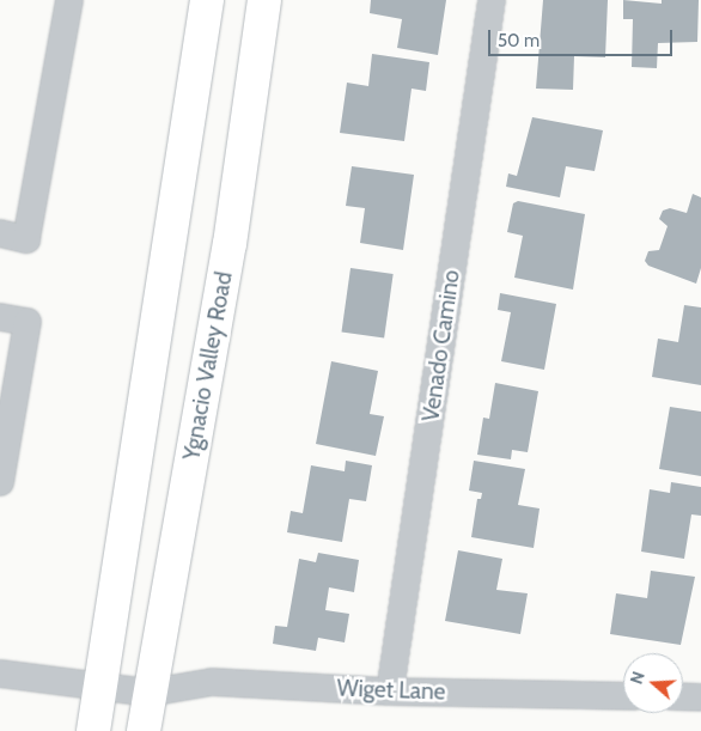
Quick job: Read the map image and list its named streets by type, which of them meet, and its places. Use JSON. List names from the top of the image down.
{
  "streets": {
    "highway": ["Ygnacio Valley Road"],
    "street": ["Venado Camino", "Wiget Lane"]
  },
  "crossings": [
    ["Venado Camino", "Wiget Lane"],
    ["Ygnacio Valley Road", "Wiget Lane"]
  ],
  "scale_bar": "50 m",
  "north": "left"
}
